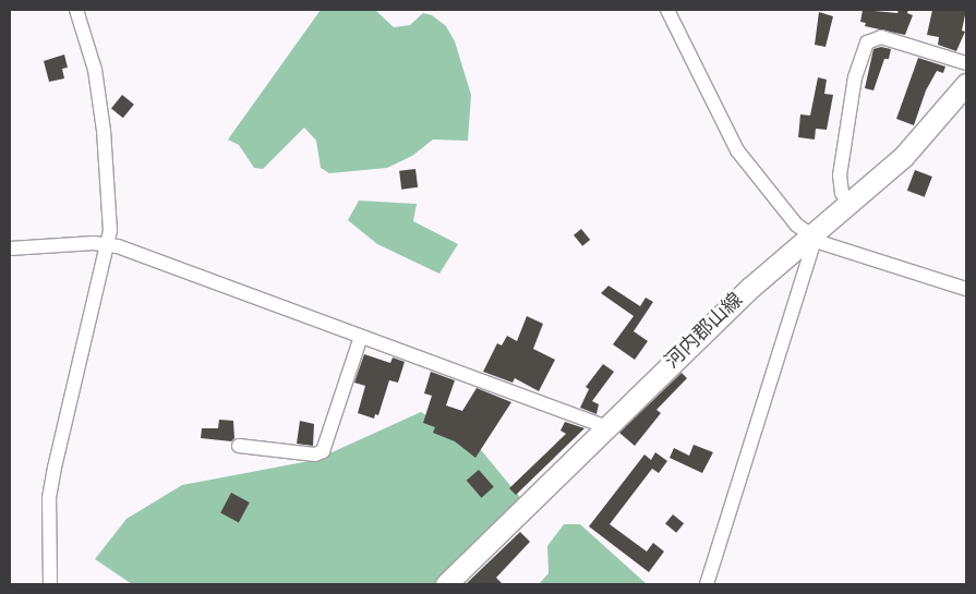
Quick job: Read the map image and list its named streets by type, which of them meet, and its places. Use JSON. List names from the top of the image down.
{
  "streets": {
    "main road": ["河内郡山線"]
  }
}
